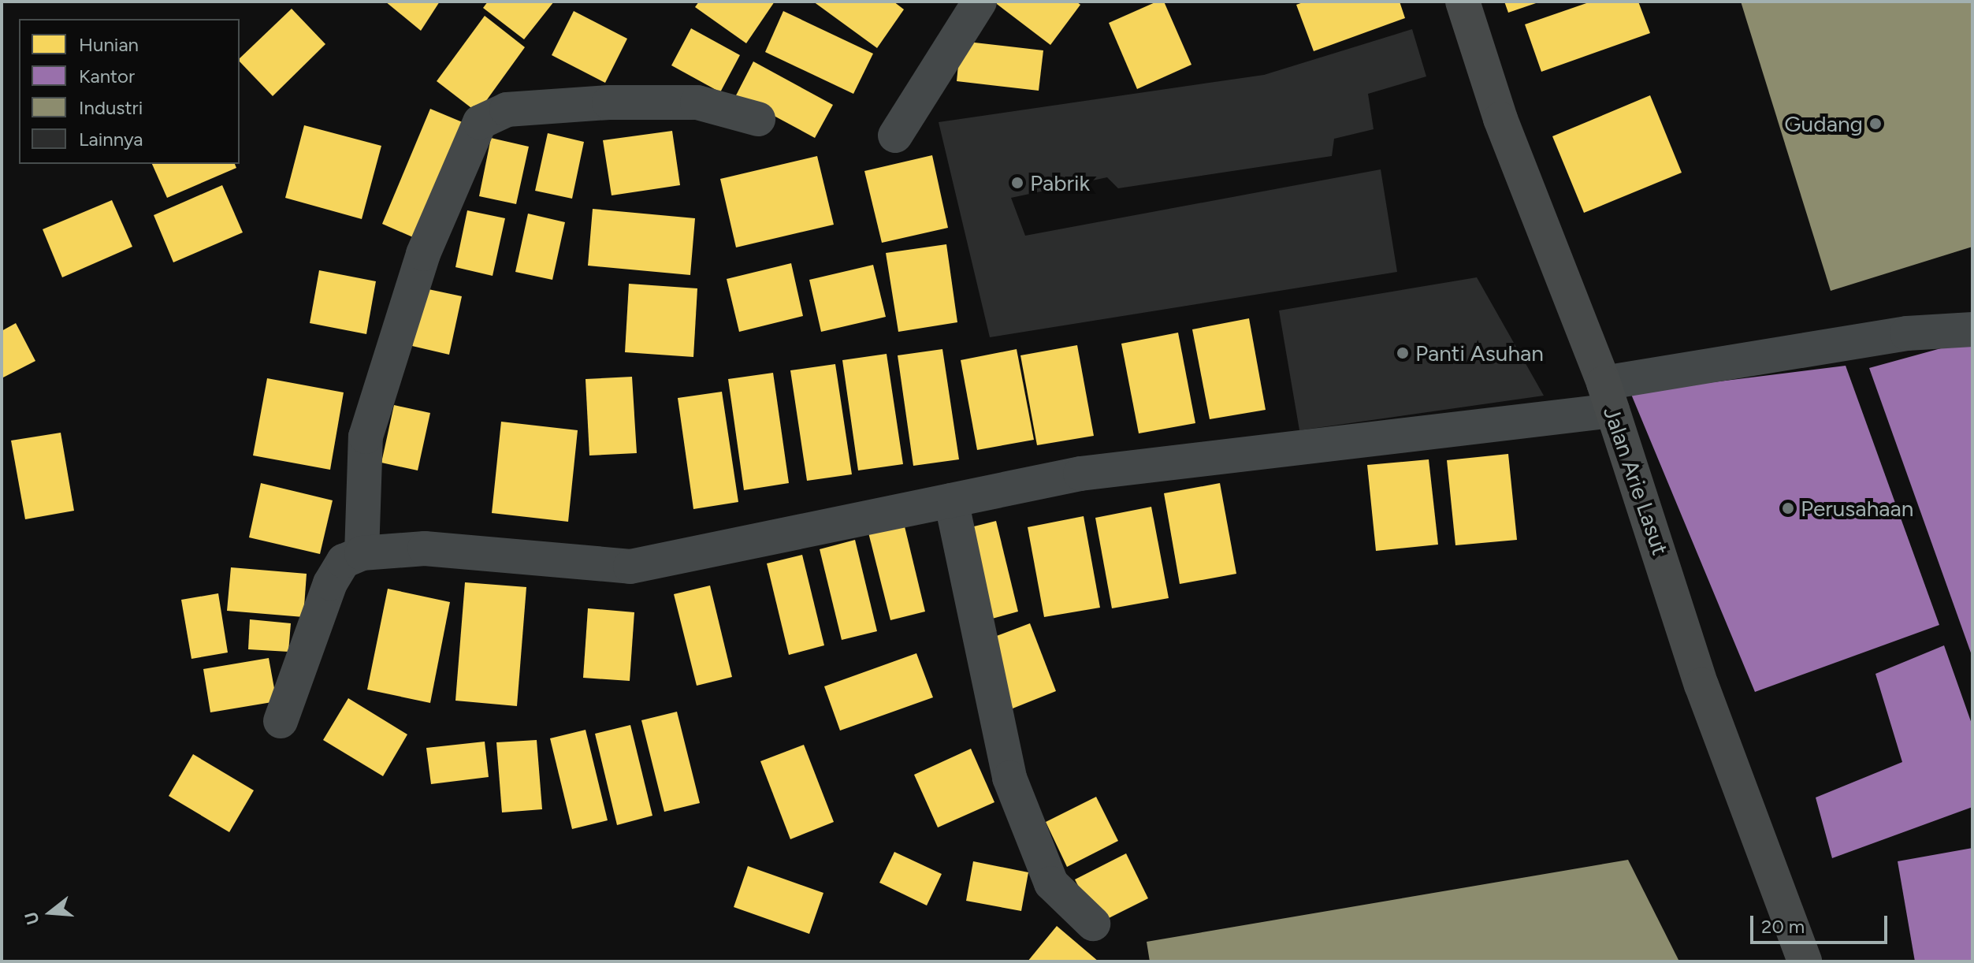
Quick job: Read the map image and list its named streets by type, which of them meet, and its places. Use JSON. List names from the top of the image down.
{
  "streets": {
    "main road": ["Jalan Arie Lasut"]
  },
  "places": [
    "Gudang",
    "Pabrik",
    "Panti Asuhan",
    "Perusahaan"
  ],
  "legend": [
    "Hunian",
    "Kantor",
    "Industri",
    "Lainnya"
  ],
  "scale_bar": "20 m",
  "north": "left"
}
